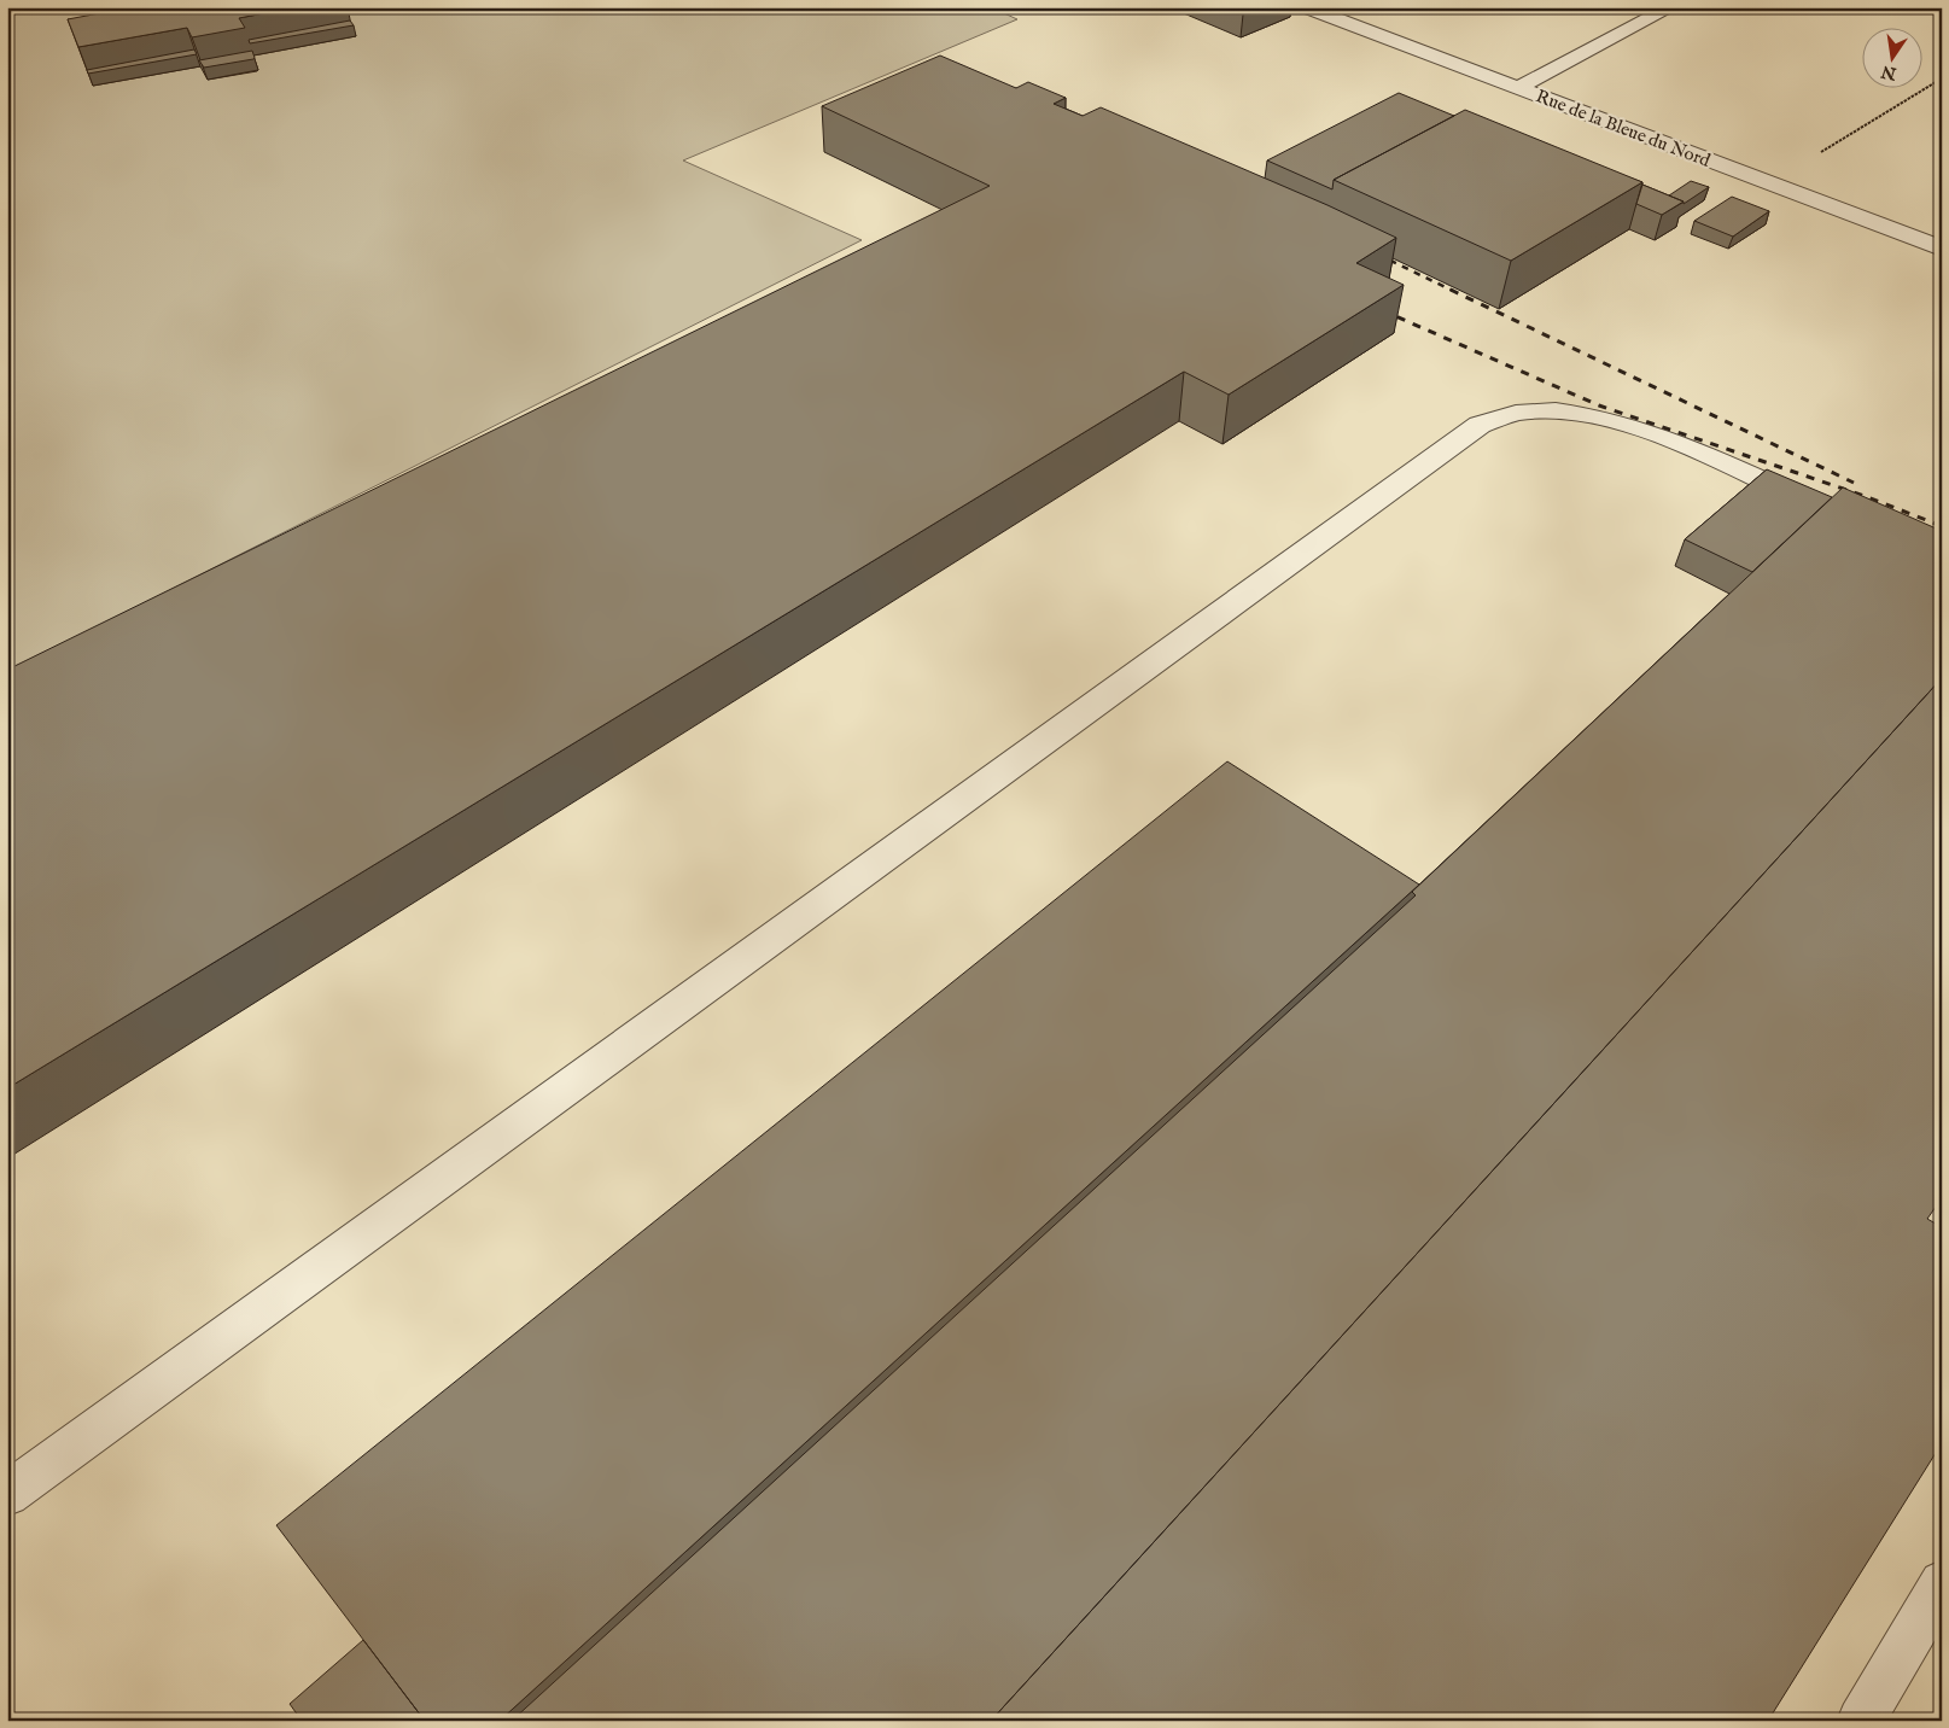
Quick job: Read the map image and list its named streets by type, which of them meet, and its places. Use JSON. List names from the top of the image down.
{
  "streets": {
    "street": ["Rue de la Bleue du Nord"]
  },
  "north": "bottom"
}
